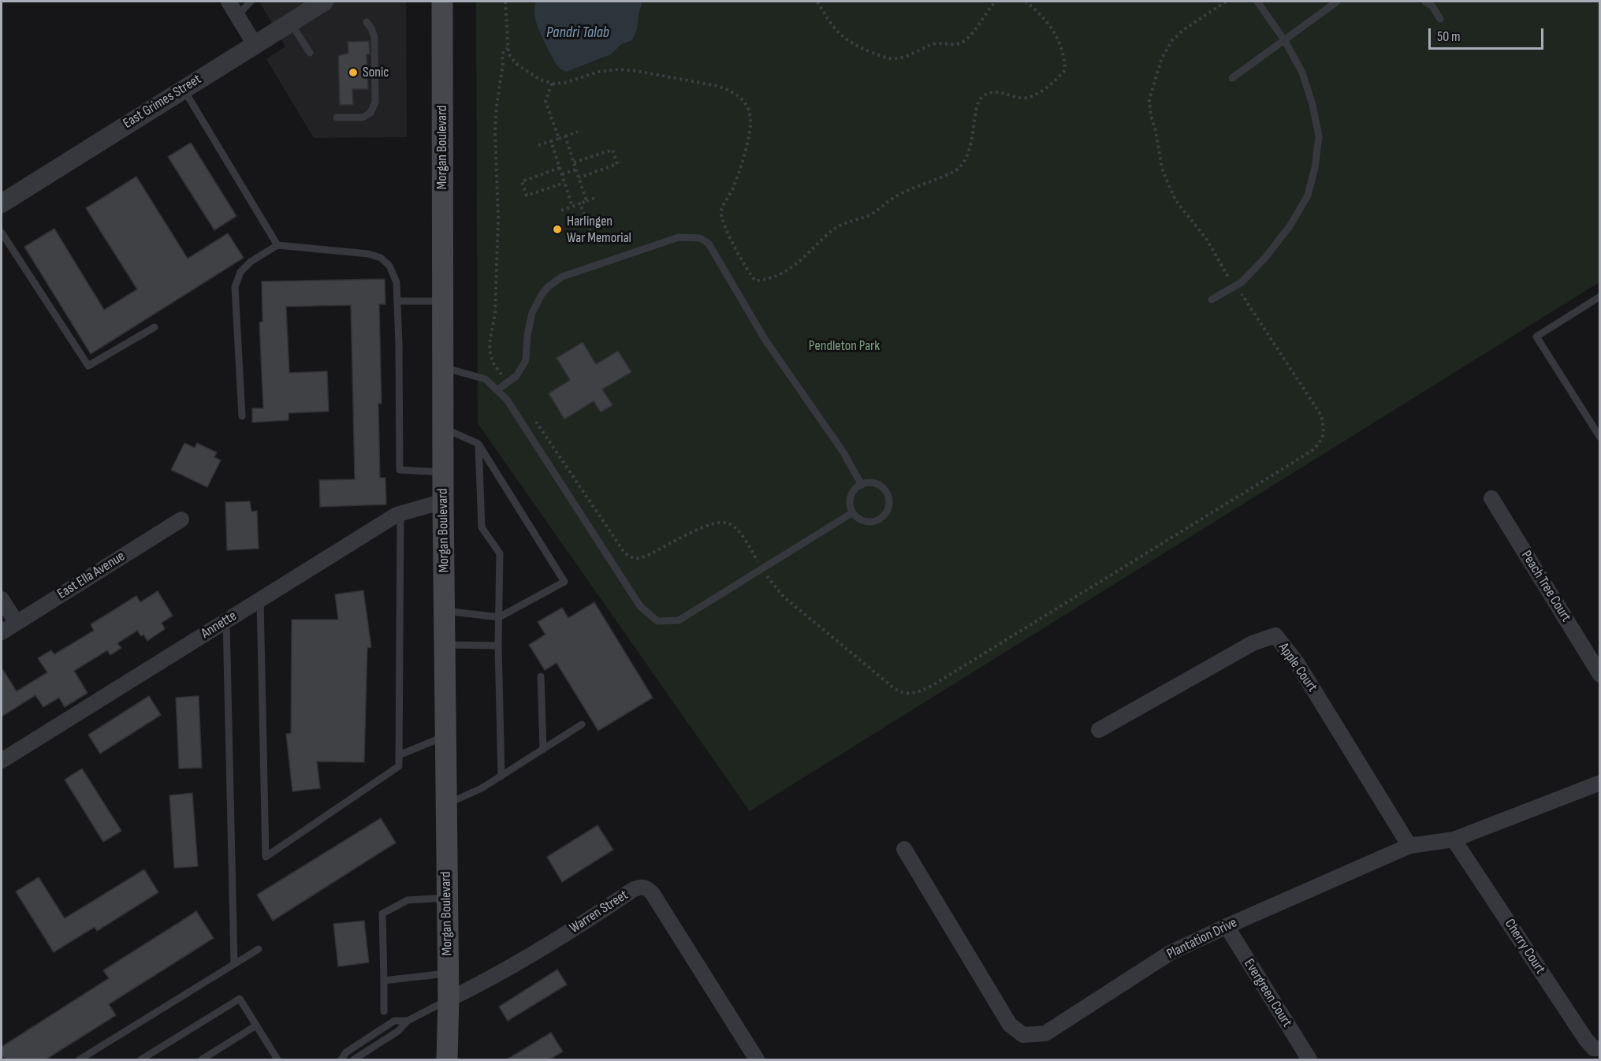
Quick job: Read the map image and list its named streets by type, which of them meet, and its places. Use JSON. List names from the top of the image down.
{
  "streets": {
    "main road": ["Morgan Boulevard"],
    "street": [
      "East Grimes Street",
      "East Ella Avenue",
      "Peach Tree Court",
      "Annette",
      "Apple Court",
      "Warren Street",
      "Plantation Drive",
      "Cherry Court",
      "Evergreen Court"
    ]
  },
  "crossings": [
    ["Morgan Boulevard", "Annette"],
    ["Morgan Boulevard", "Warren Street"],
    ["Apple Court", "Plantation Drive"],
    ["Plantation Drive", "Cherry Court"],
    ["Plantation Drive", "Evergreen Court"]
  ],
  "water": ["Pandri Talab"],
  "parks": ["Pendleton Park"],
  "places": ["Sonic", "Harlingen War Memorial"],
  "scale_bar": "50 m"
}
